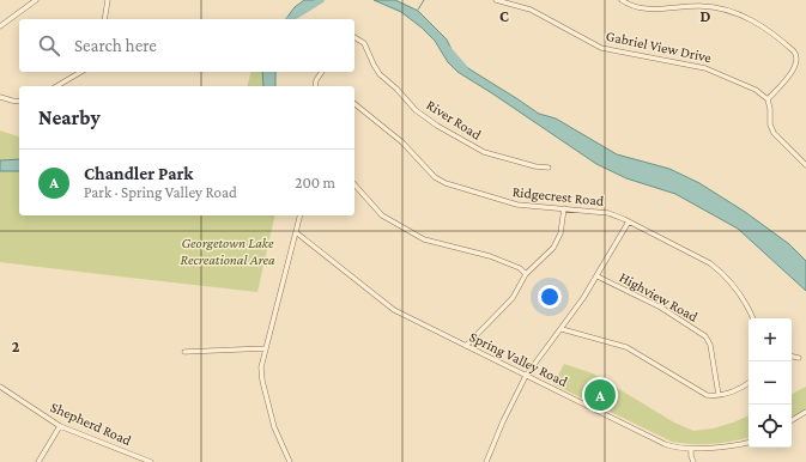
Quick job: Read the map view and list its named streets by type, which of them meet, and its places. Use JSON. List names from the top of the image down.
{
  "streets": {
    "street": [
      "Gabriel View Drive",
      "River Road",
      "Ridgecrest Road",
      "Highview Road",
      "Spring Valley Road",
      "Shepherd Road"
    ]
  },
  "parks": ["Georgetown Lake Recreational Area"],
  "page": {
    "search": "Search here",
    "heading": "Nearby",
    "list": [
      {
        "mark": "A",
        "name": "Chandler Park",
        "note": "Park · Spring Valley Road",
        "value": "200 m"
      }
    ],
    "map_buttons": ["+", "−"],
    "pins": "A"
  },
  "grid": {
    "columns": ["C", "D"],
    "rows": ["2"]
  }
}
